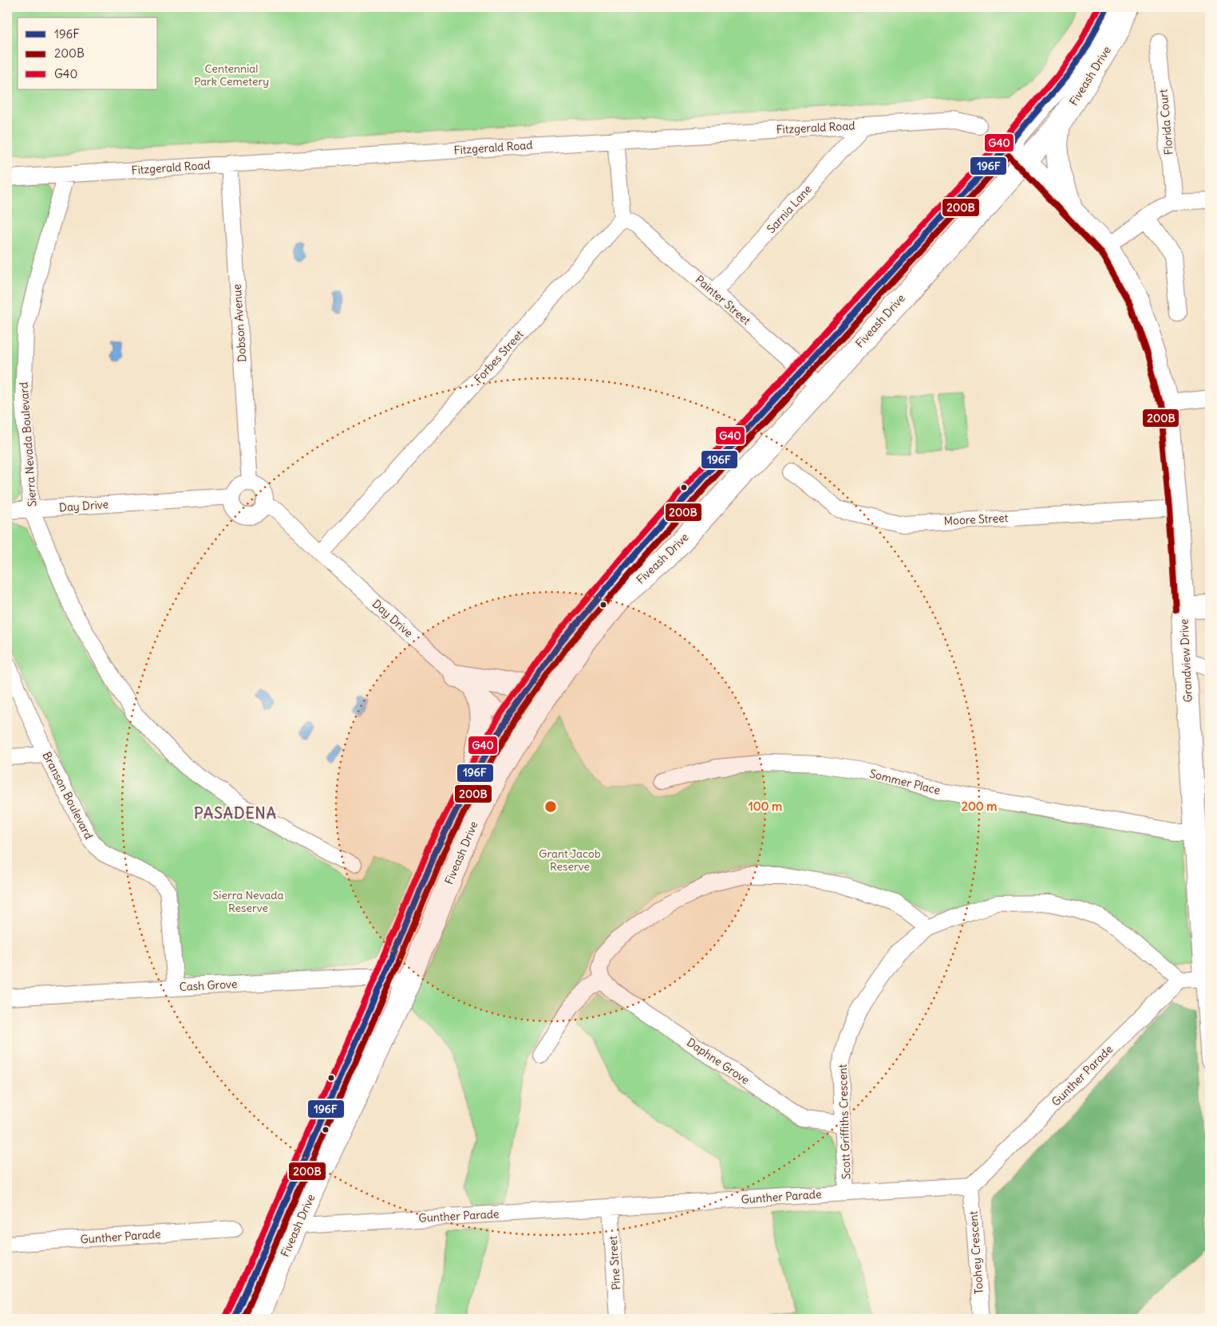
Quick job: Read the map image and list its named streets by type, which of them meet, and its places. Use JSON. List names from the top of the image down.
{
  "streets": {
    "main road": ["Fiveash Drive", "Grandview Drive"],
    "street": [
      "Florida Court",
      "Fitzgerald Road",
      "Sarnia Lane",
      "Painter Street",
      "Dobson Avenue",
      "Forbes Street",
      "Sierra Nevada Boulevard",
      "Day Drive",
      "Moore Street",
      "Sommer Place",
      "Branson Boulevard",
      "Cash Grove",
      "Daphne Grove",
      "Gunther Parade",
      "Scott Griffiths Crescent",
      "Toohey Crescent",
      "Pine Street"
    ]
  },
  "crossings": [
    ["Fiveash Drive", "Painter Street"],
    ["Fiveash Drive", "Day Drive"],
    ["Fiveash Drive", "Grandview Drive"],
    ["Fiveash Drive", "Cash Grove"],
    ["Fiveash Drive", "Gunther Parade"],
    ["Fitzgerald Road", "Sarnia Lane"],
    ["Fitzgerald Road", "Dobson Avenue"],
    ["Fitzgerald Road", "Sierra Nevada Boulevard"],
    ["Sarnia Lane", "Painter Street"],
    ["Painter Street", "Forbes Street"],
    ["Dobson Avenue", "Day Drive"],
    ["Forbes Street", "Day Drive"],
    ["Sierra Nevada Boulevard", "Day Drive"],
    ["Moore Street", "Grandview Drive"],
    ["Grandview Drive", "Sommer Place"],
    ["Branson Boulevard", "Cash Grove"],
    ["Daphne Grove", "Scott Griffiths Crescent"],
    ["Gunther Parade", "Scott Griffiths Crescent"],
    ["Gunther Parade", "Toohey Crescent"],
    ["Gunther Parade", "Pine Street"]
  ],
  "districts": ["PASADENA"],
  "parks": ["Centennial Park Cemetery", "Grant Jacob Reserve", "Sierra Nevada Reserve"],
  "lines": ["transit line 196F", "transit line G40", "transit line 200B"],
  "legend": ["196F", "200B", "G40"],
  "rings": ["100 m", "200 m"]
}
